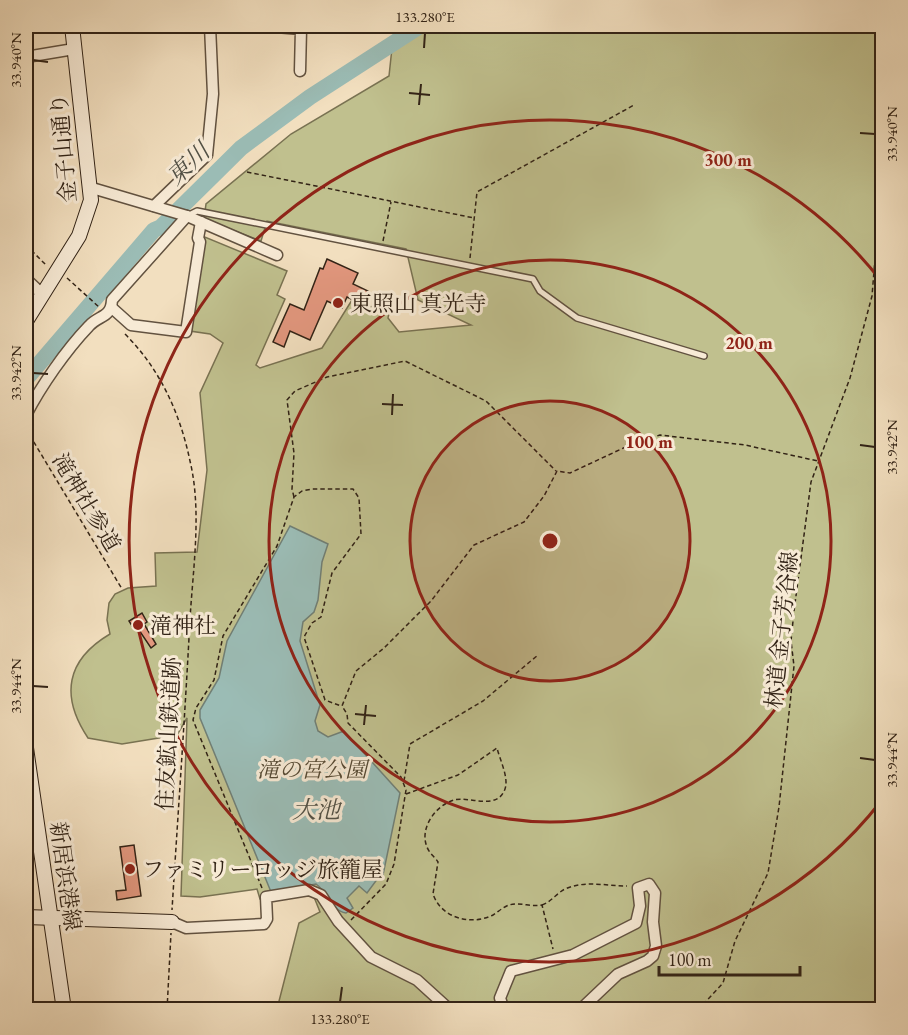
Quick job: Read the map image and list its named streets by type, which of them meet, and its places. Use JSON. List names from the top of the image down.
{
  "streets": {
    "street": ["金子山通り", "新居浜港線"],
    "path": ["滝神社参道", "林道 金子芳谷線", "住友鉱山鉄道跡"]
  },
  "water": ["東川", "大池"],
  "parks": ["滝の宮公園"],
  "places": ["東照山 真光寺", "滝神社", "ファミリーロッジ旅籠屋"],
  "scale_bar": "100 m",
  "coordinates": [
    "133.280°E",
    "33.940°N",
    "33.942°N",
    "33.944°N"
  ],
  "rings": ["300 m", "200 m", "100 m"]
}
